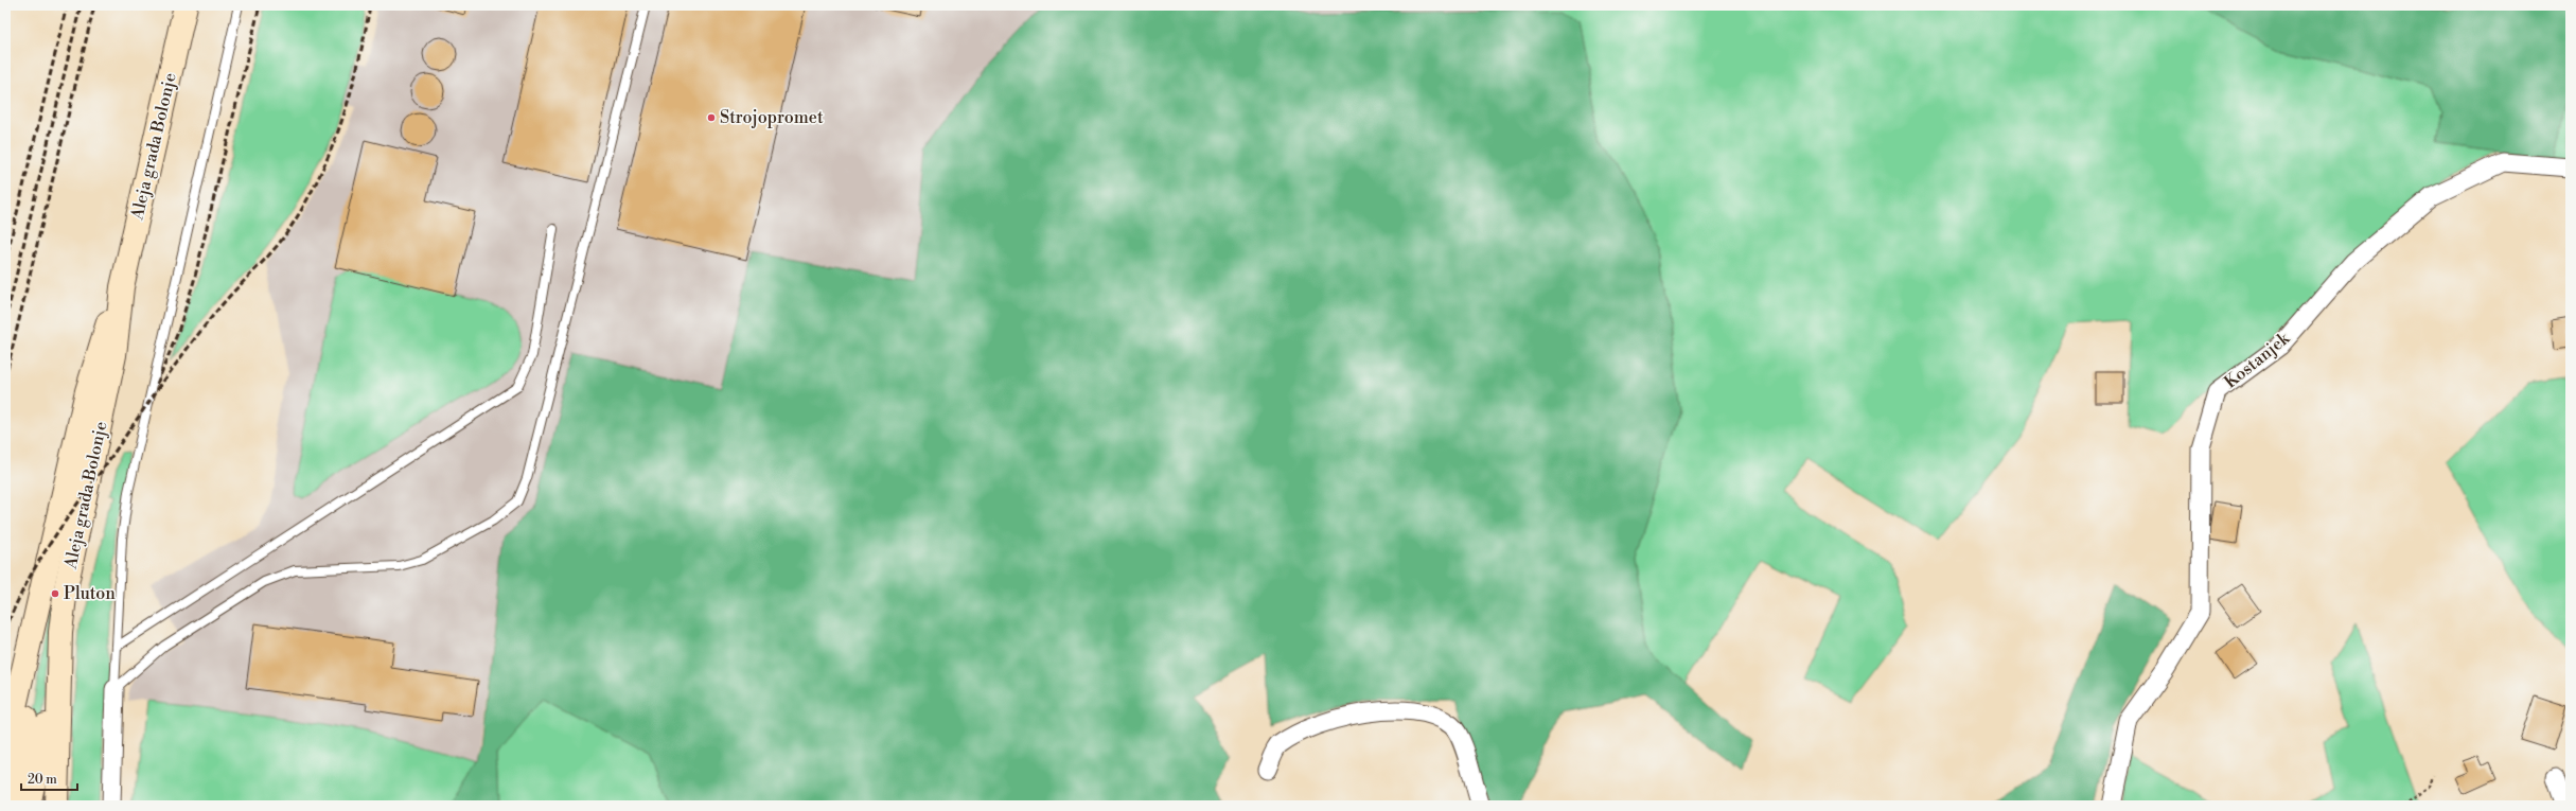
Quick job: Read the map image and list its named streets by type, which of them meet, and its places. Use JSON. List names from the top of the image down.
{
  "streets": {
    "main road": ["Aleja grada Bolonje"],
    "street": ["Kostanjek"]
  },
  "places": ["Strojopromet", "Pluton"],
  "scale_bar": "20 m"
}
